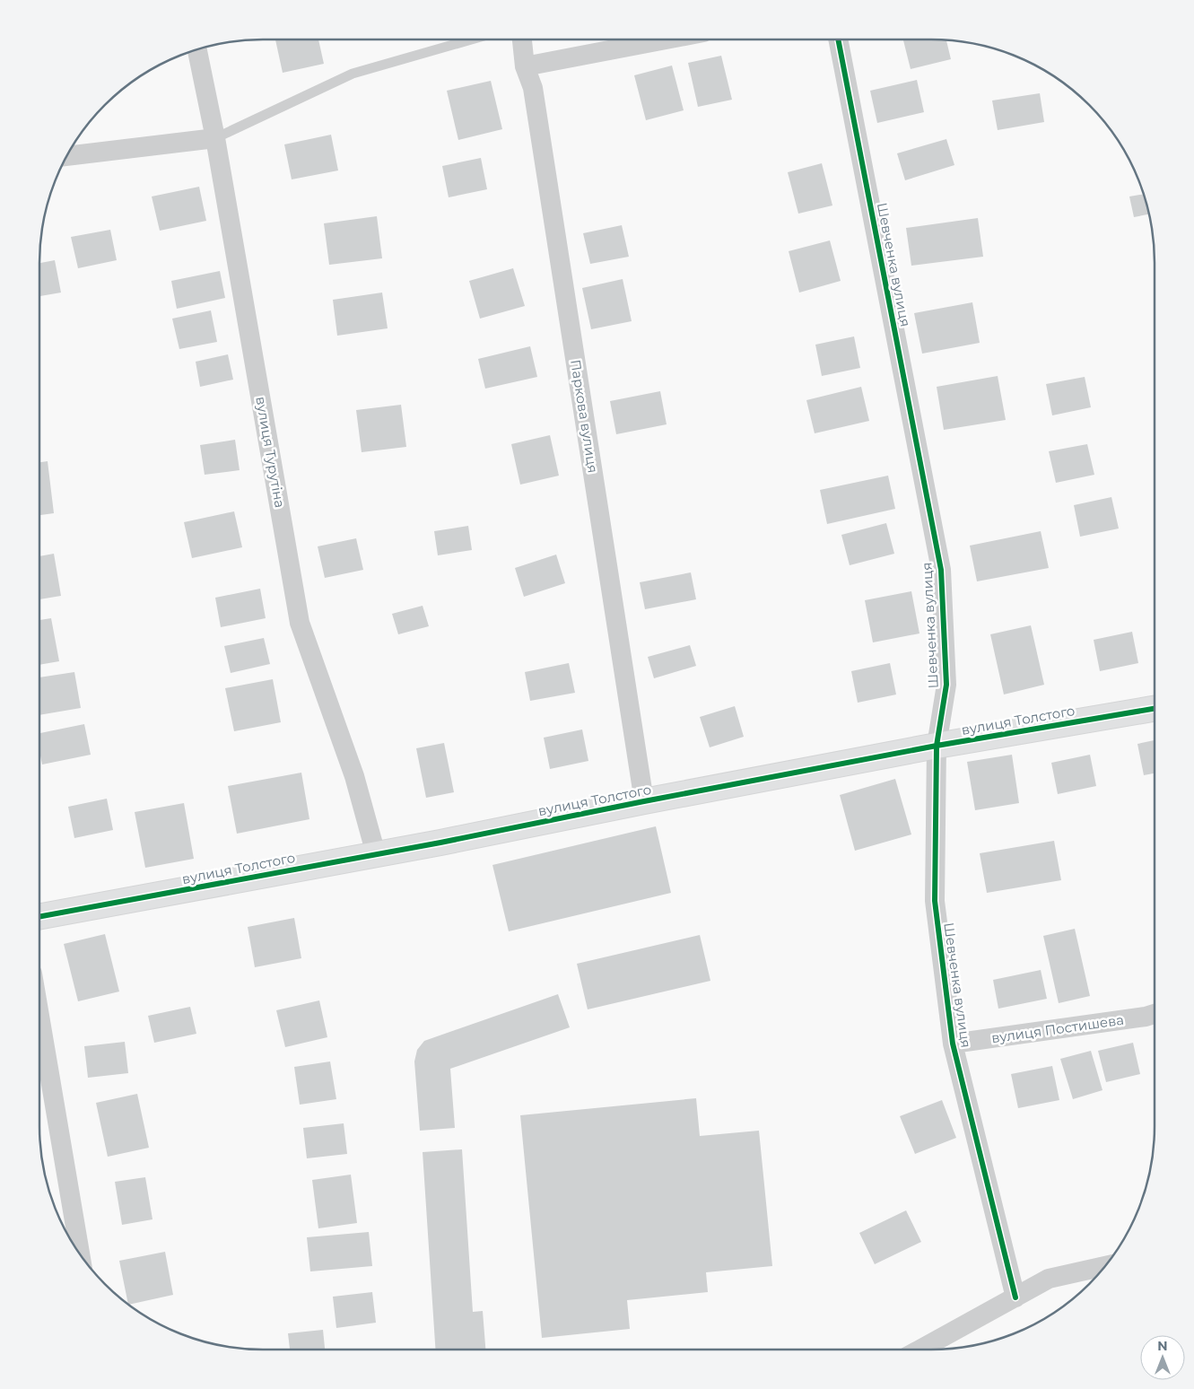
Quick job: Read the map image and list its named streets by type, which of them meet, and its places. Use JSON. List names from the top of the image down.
{
  "streets": {
    "street": [
      "Шевченка вулиця",
      "Паркова вулиця",
      "вулиця Турутіна",
      "вулиця Толстого",
      "вулиця Постишева"
    ]
  },
  "crossings": [
    ["Шевченка вулиця", "вулиця Толстого"],
    ["Шевченка вулиця", "вулиця Постишева"],
    ["Паркова вулиця", "вулиця Толстого"],
    ["вулиця Турутіна", "вулиця Толстого"]
  ],
  "north": "top"
}
